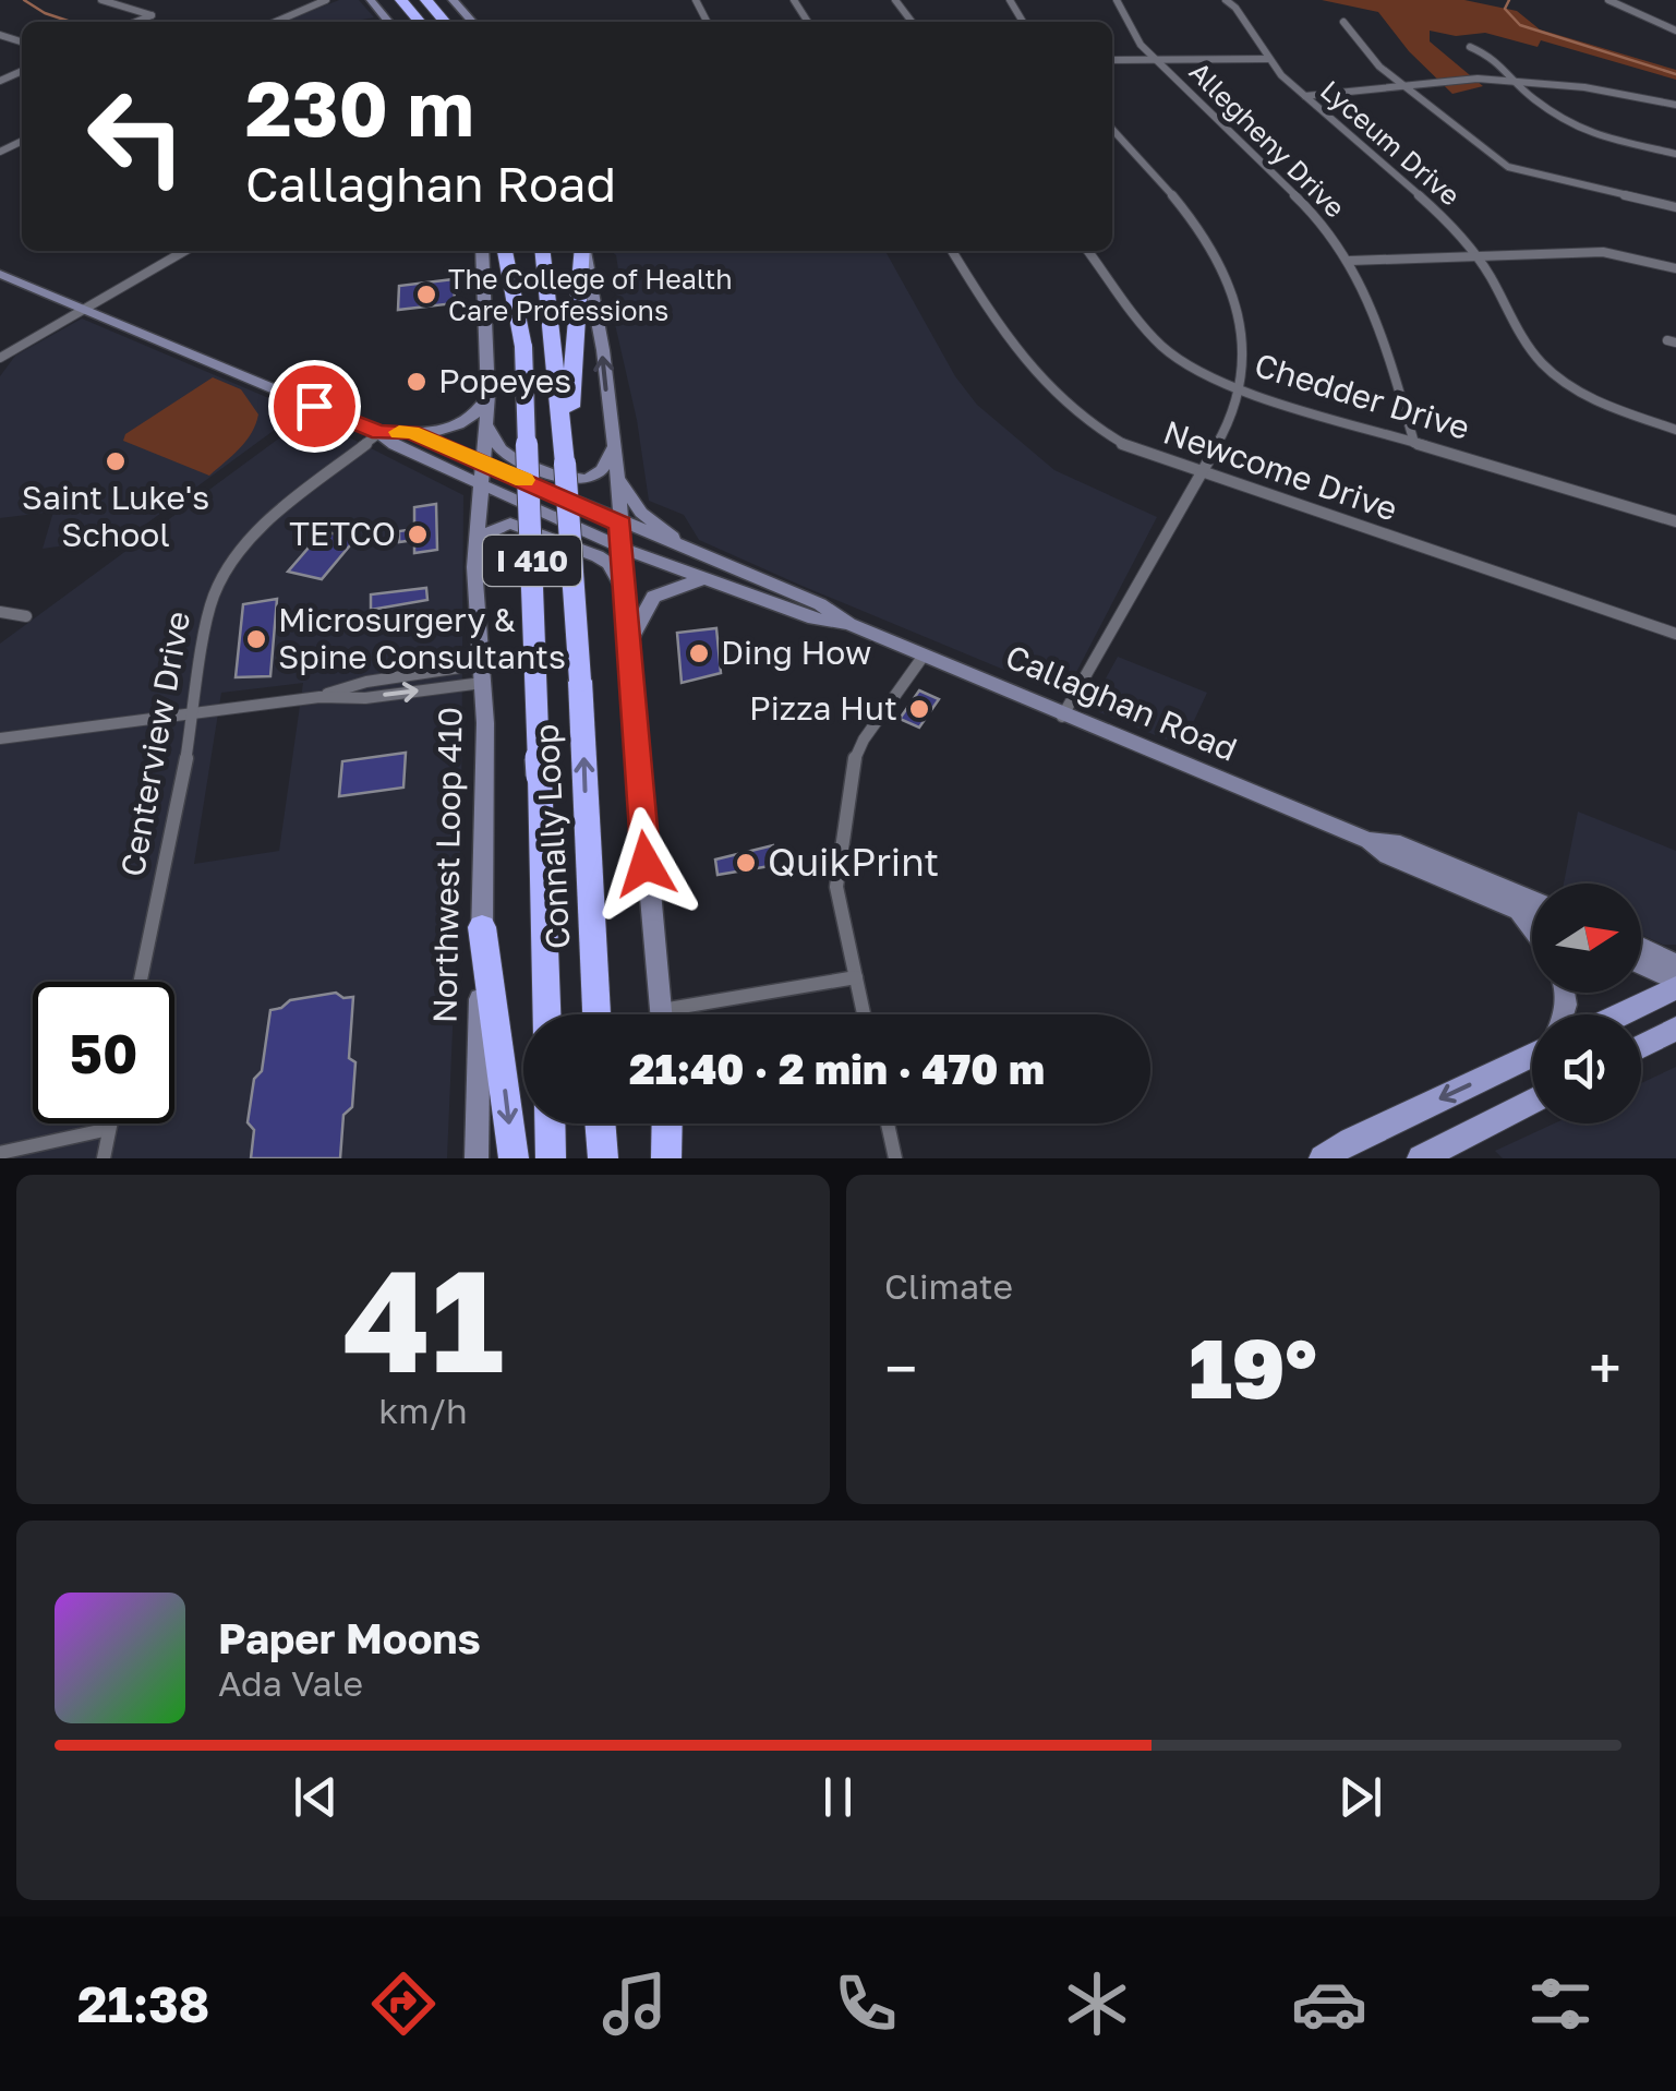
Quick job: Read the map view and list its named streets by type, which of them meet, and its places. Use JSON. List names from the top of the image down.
{
  "streets": {
    "highway": ["I 410", "Connally Loop"],
    "main road": ["Callaghan Road", "Northwest Loop 410"],
    "street": [
      "Allegheny Drive",
      "Lyceum Drive",
      "Chedder Drive",
      "Newcome Drive",
      "Centerview Drive"
    ]
  },
  "crossings": [
    ["Allegheny Drive", "Chedder Drive"],
    ["Callaghan Road", "Centerview Drive"],
    ["Callaghan Road", "Northwest Loop 410"]
  ],
  "places": [
    "The College of Health Care Professions",
    "Popeyes",
    "Saint Luke's School",
    "TETCO",
    "Microsurgery & Spine Consultants",
    "Ding How",
    "Pizza Hut",
    "QuikPrint"
  ],
  "north": "right",
  "page": {
    "turn": ["230 m", "Callaghan Road"],
    "limit": "50",
    "trip": "21:40 · 2 min · 470 m",
    "tile": [
      ["41", "km/h"],
      "Climate"
    ],
    "heat": ["−", "19°", "+"],
    "song": ["Paper Moons", "Ada Vale"],
    "tabs": "21:38"
  }
}
